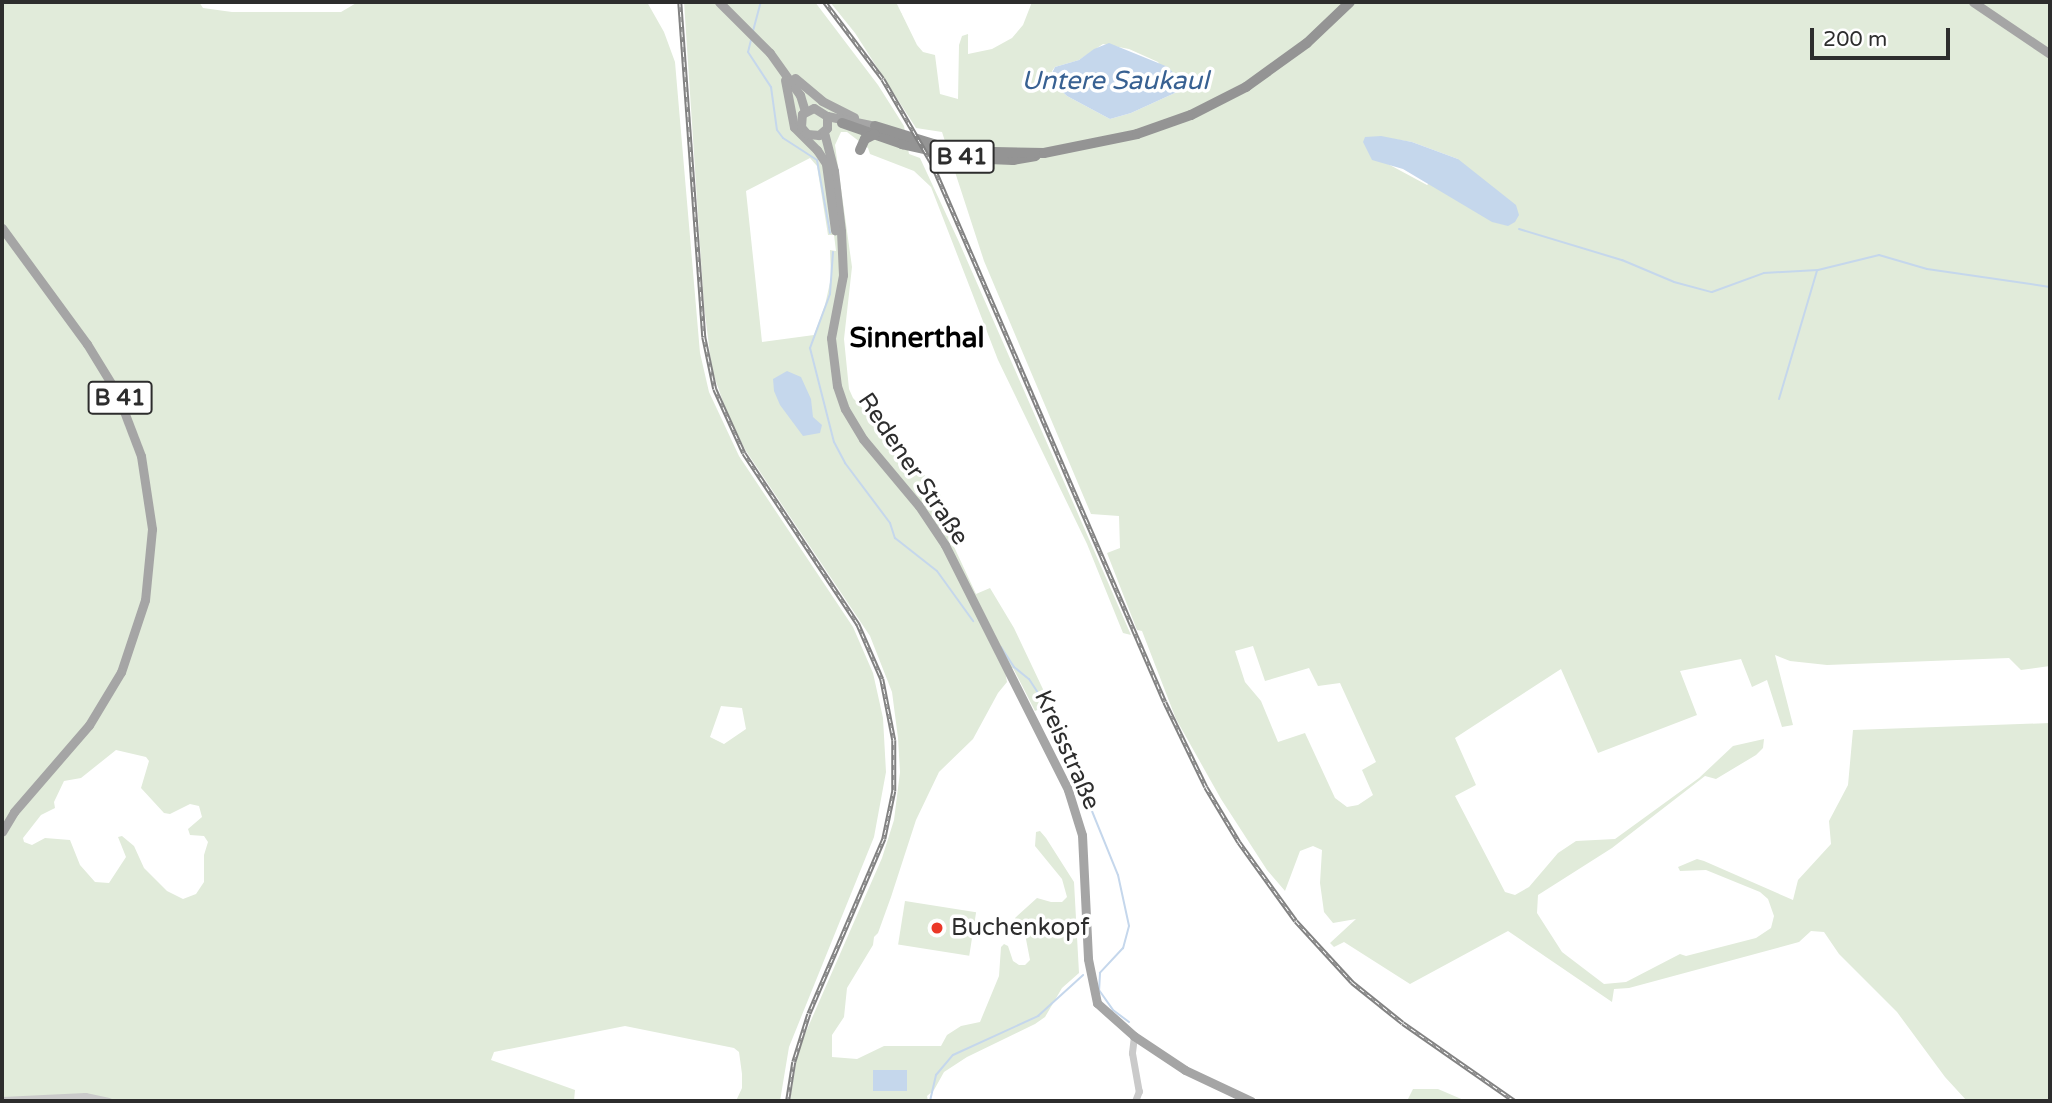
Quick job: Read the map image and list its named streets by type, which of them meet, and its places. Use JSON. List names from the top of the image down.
{
  "streets": {
    "highway": ["B 41"],
    "main road": ["Redener Straße", "Kreisstraße"]
  },
  "crossings": [
    ["B 41", "Redener Straße"],
    ["Redener Straße", "Kreisstraße"]
  ],
  "districts": ["Sinnerthal"],
  "water": ["Untere Saukaul"],
  "places": ["Buchenkopf"],
  "scale_bar": "200 m"
}
